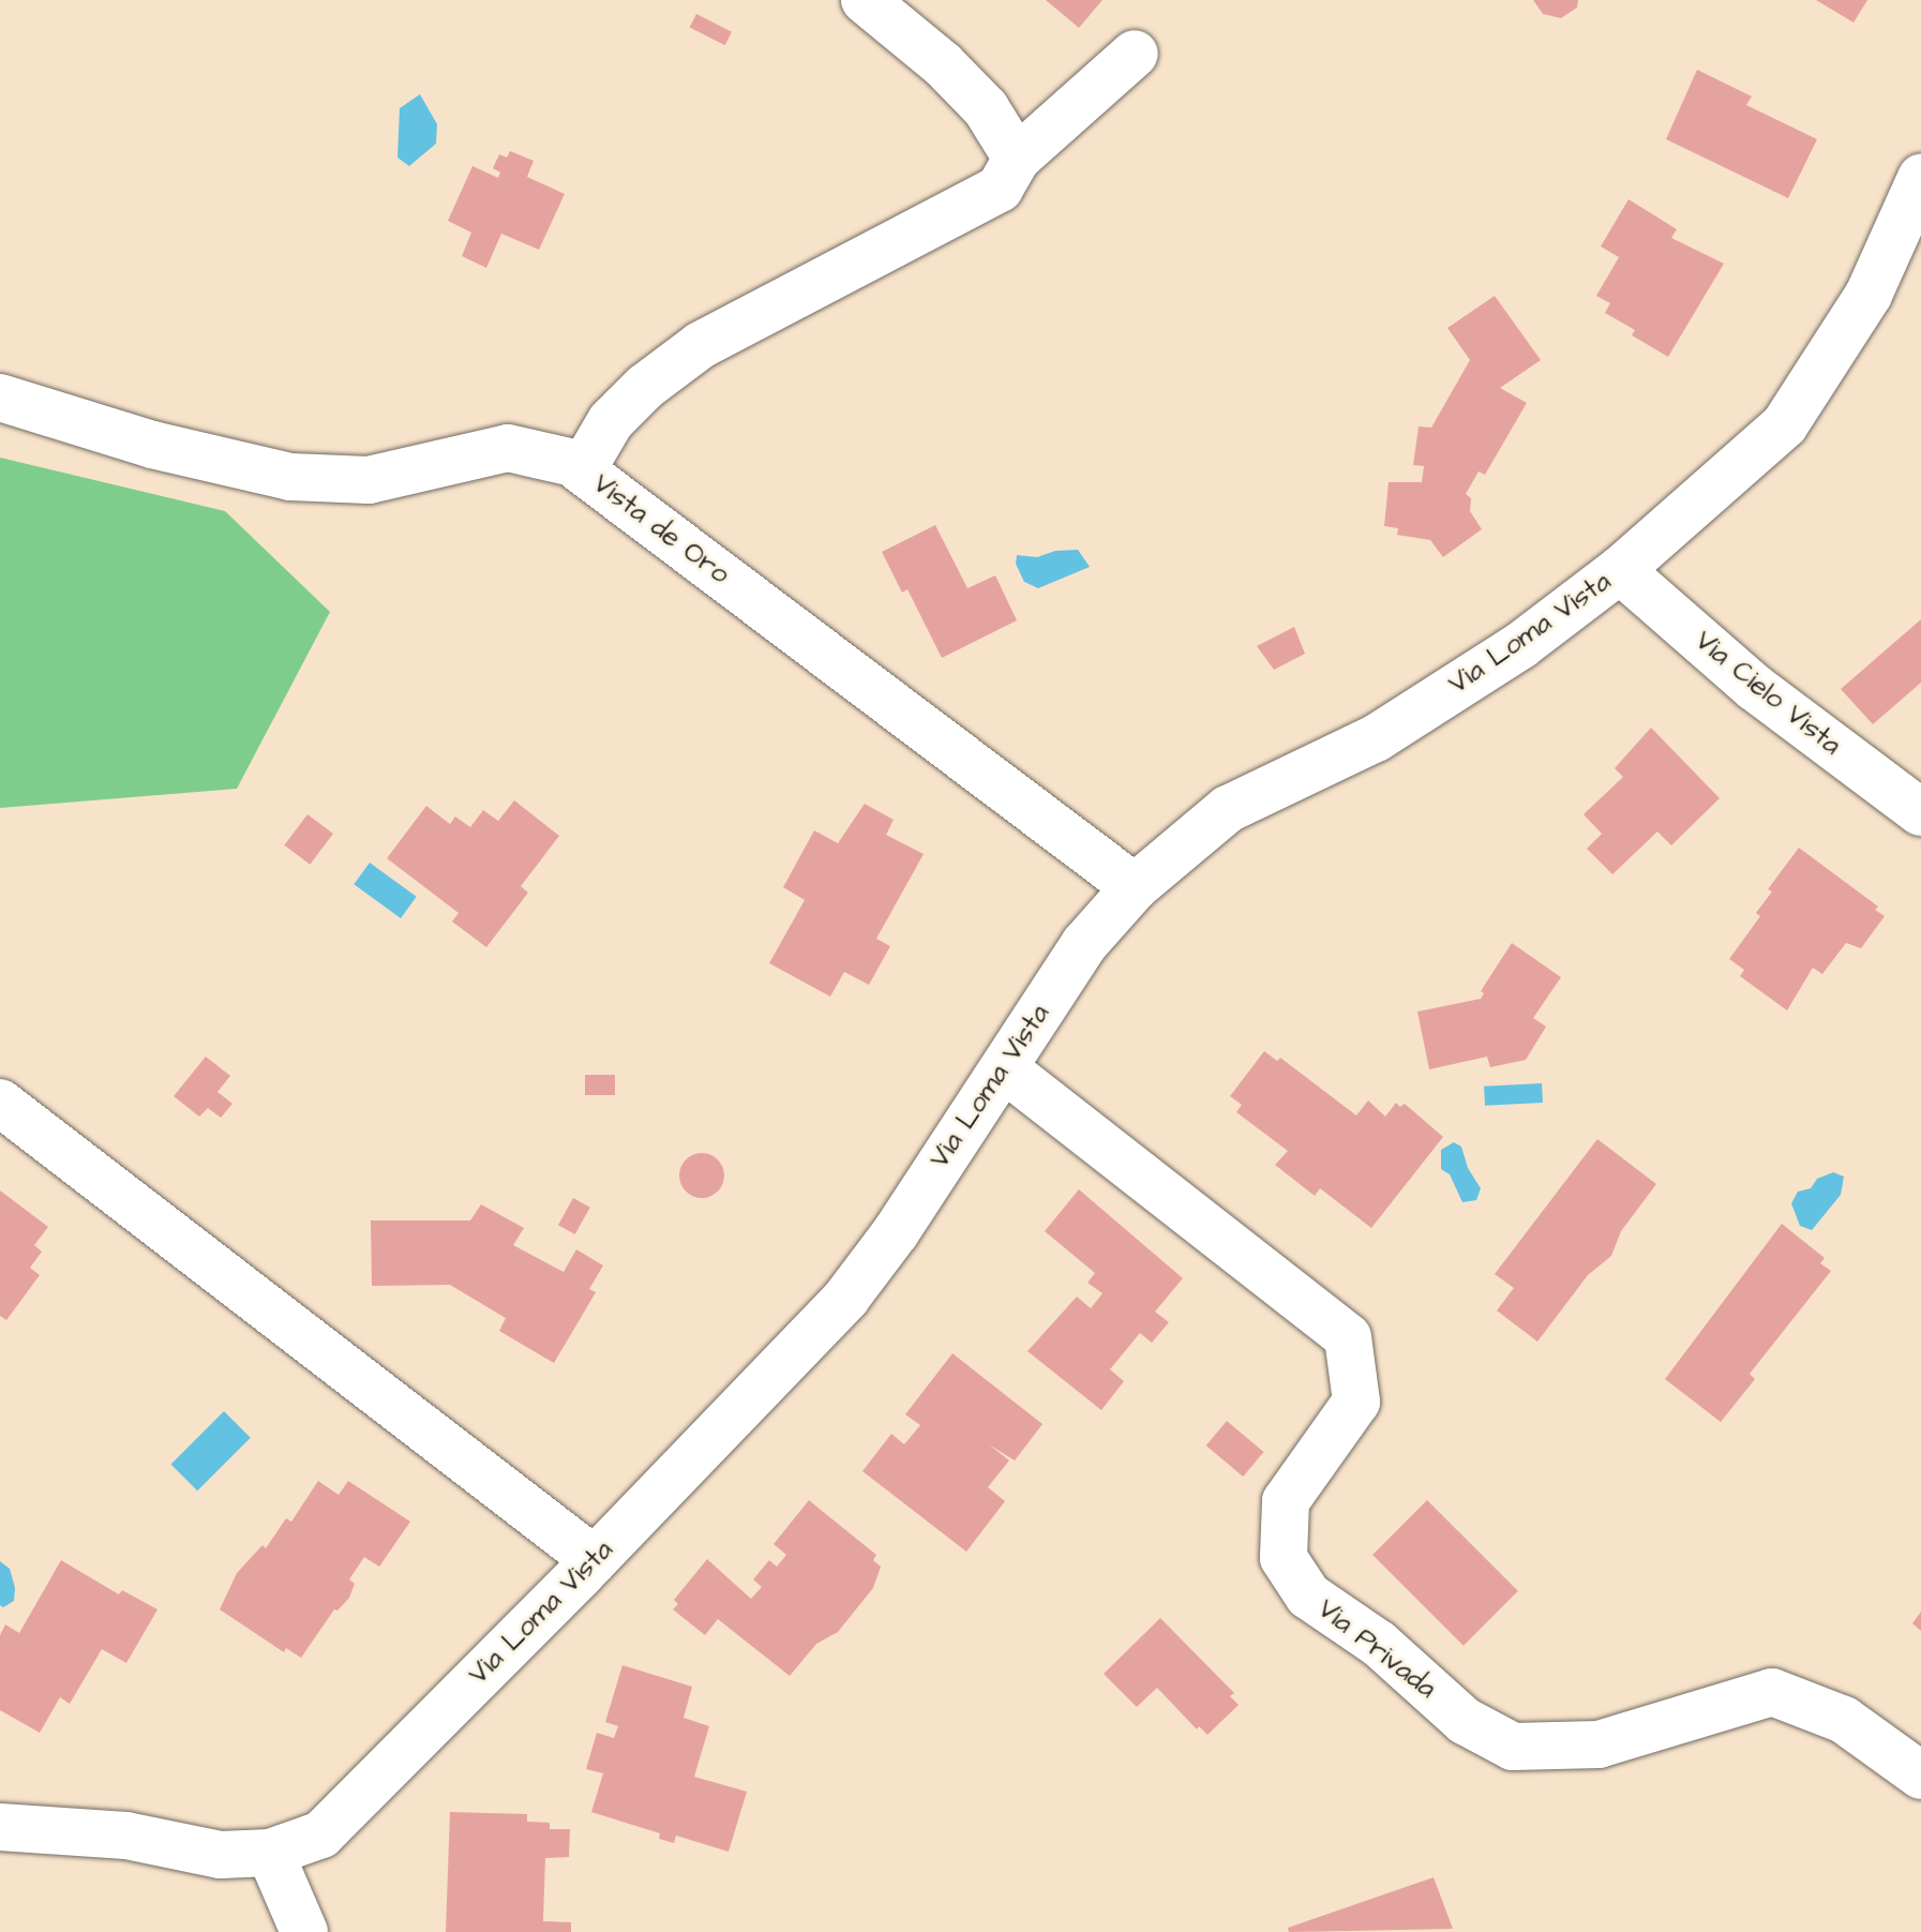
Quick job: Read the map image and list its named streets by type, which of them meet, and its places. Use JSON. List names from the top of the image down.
{
  "streets": {
    "street": [
      "Vista de Oro",
      "Via Loma Vista",
      "Via Cielo Vista",
      "Via Privada"
    ]
  },
  "crossings": [
    ["Vista de Oro", "Via Loma Vista"],
    ["Via Loma Vista", "Via Cielo Vista"],
    ["Via Loma Vista", "Via Privada"]
  ]
}
